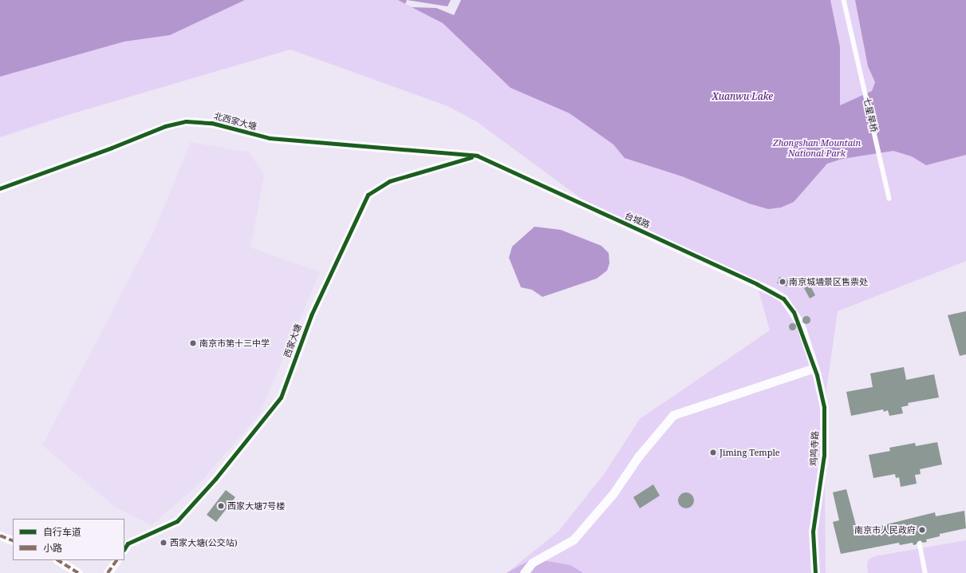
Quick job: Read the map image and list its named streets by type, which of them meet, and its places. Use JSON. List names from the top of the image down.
{
  "streets": {
    "street": [
      "北西家大塘",
      "台城路",
      "西家大塘",
      "鸡鸣寺路"
    ],
    "lane": ["七星旱桥"]
  },
  "crossings": [
    ["北西家大塘", "台城路"],
    ["北西家大塘", "西家大塘"],
    ["台城路", "西家大塘"],
    ["台城路", "鸡鸣寺路"]
  ],
  "water": ["Xuanwu Lake"],
  "parks": ["Zhongshan Mountain National Park"],
  "places": [
    "南京城墙景区售票处",
    "南京市第十三中学",
    "Jiming Temple",
    "西家大塘7号楼",
    "南京市人民政府",
    "西家大塘(公交站)"
  ],
  "legend": ["自行车道", "小路"]
}
